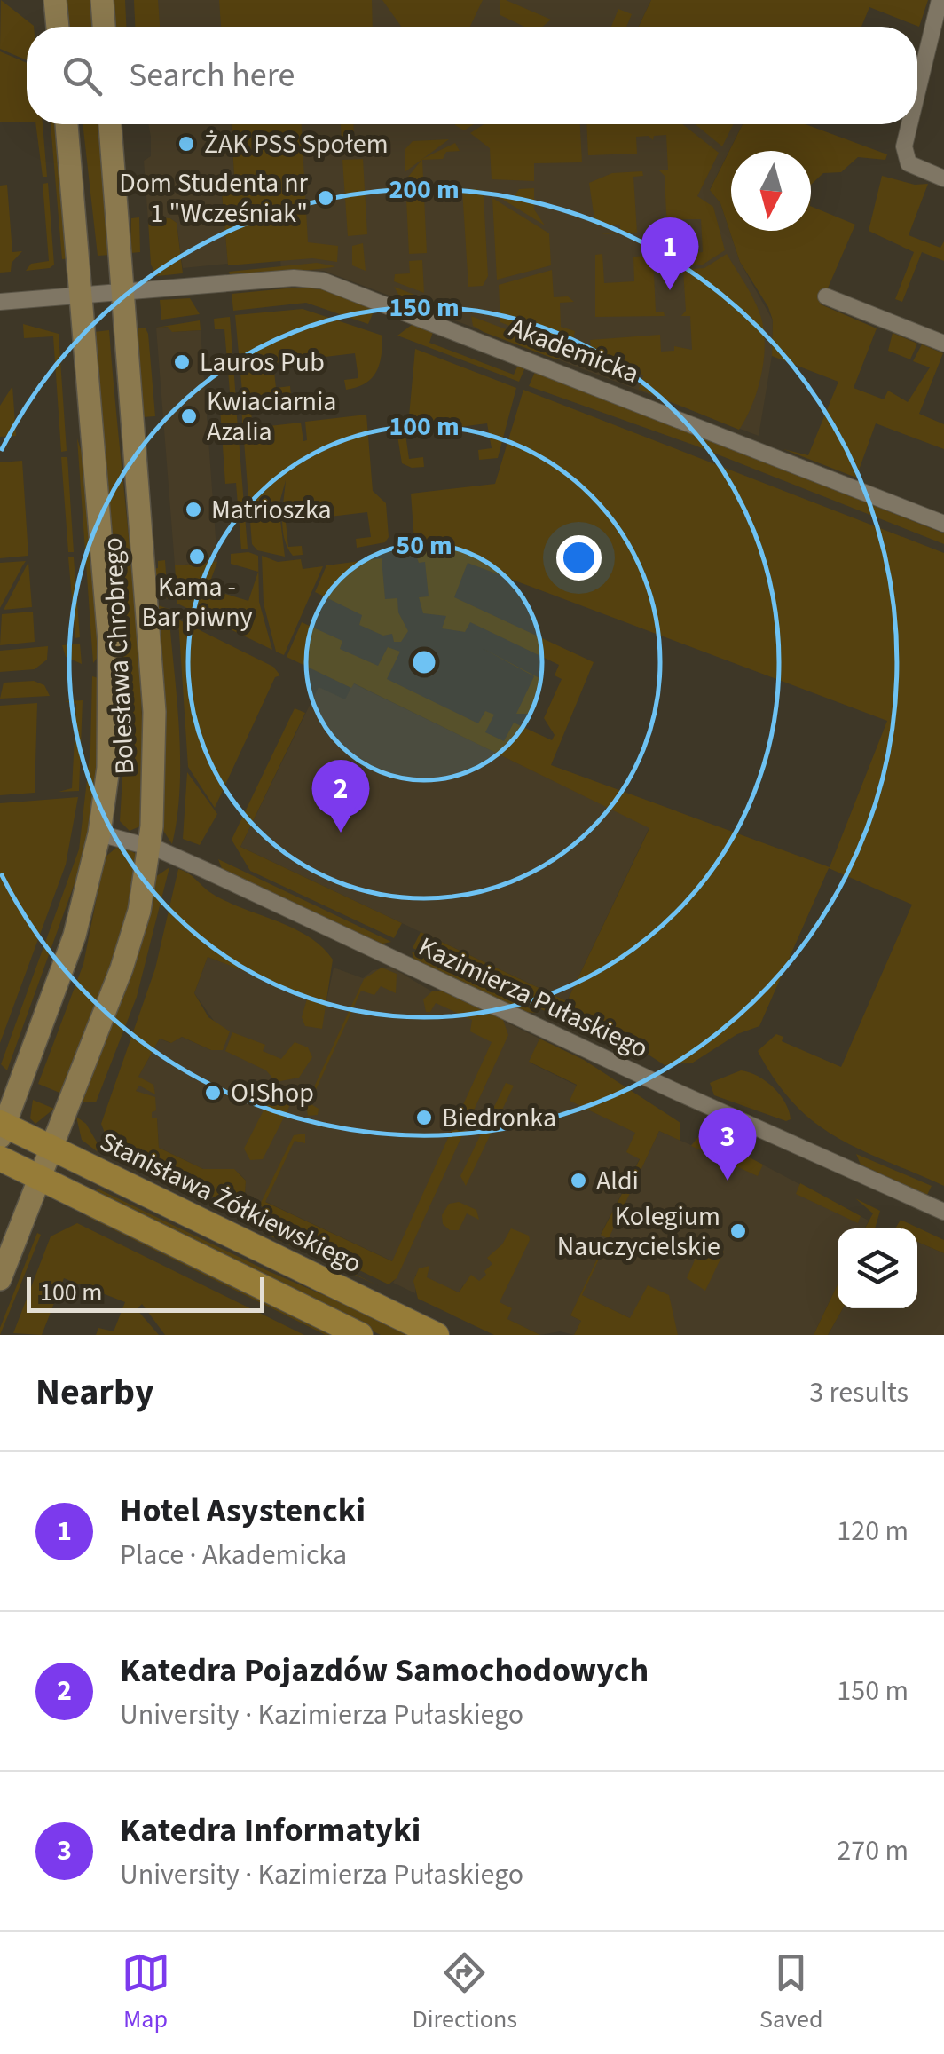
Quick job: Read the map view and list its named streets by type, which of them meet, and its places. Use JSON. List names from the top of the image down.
{
  "streets": {
    "main road": ["Stanisława Żółkiewskiego"],
    "street": ["Akademicka", "Bolesława Chrobrego", "Kazimierza Pułaskiego"]
  },
  "crossings": [
    ["Akademicka", "Bolesława Chrobrego"],
    ["Bolesława Chrobrego", "Kazimierza Pułaskiego"],
    ["Bolesława Chrobrego", "Stanisława Żółkiewskiego"]
  ],
  "places": [
    "ŻAK PSS Społem",
    "Dom Studenta nr 1 \"Wcześniak\"",
    "Lauros Pub",
    "Kwiaciarnia Azalia",
    "Matrioszka",
    "Kama - Bar piwny",
    "O!Shop",
    "Biedronka",
    "Aldi",
    "Kolegium Nauczycielskie"
  ],
  "scale_bar": "100 m",
  "north": "bottom",
  "page": {
    "search": "Search here",
    "pins": ["1", "2", "3"],
    "scale": "100 m",
    "heading": ["Nearby", "3 results"],
    "list": [
      {
        "mark": "1",
        "name": "Hotel Asystencki",
        "note": "Place · Akademicka",
        "value": "120 m"
      },
      {
        "mark": "2",
        "name": "Katedra Pojazdów Samochodowych",
        "note": "University · Kazimierza Pułaskiego",
        "value": "150 m"
      },
      {
        "mark": "3",
        "name": "Katedra Informatyki",
        "note": "University · Kazimierza Pułaskiego",
        "value": "270 m"
      }
    ],
    "nav": ["Map", "Directions", "Saved"]
  },
  "rings": [
    "200 m",
    "150 m",
    "100 m",
    "50 m"
  ]
}
